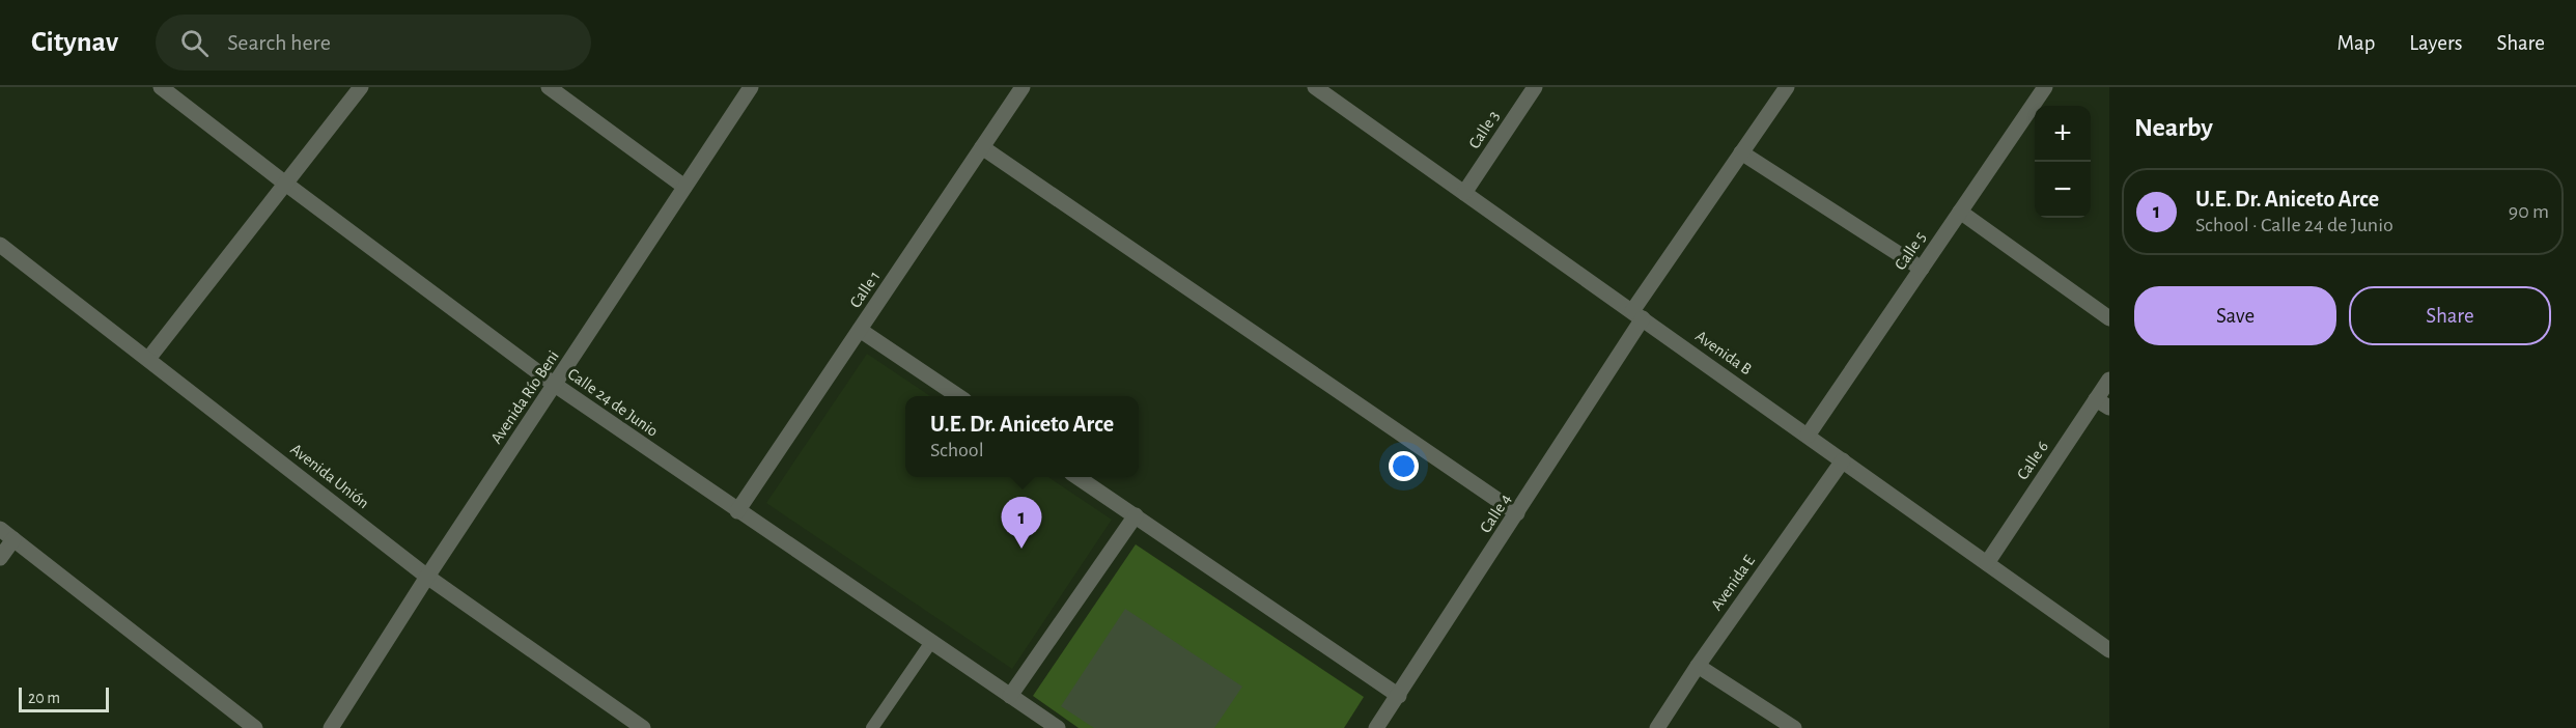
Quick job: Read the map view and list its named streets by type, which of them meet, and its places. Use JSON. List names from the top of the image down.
{
  "streets": {
    "street": [
      "Calle 3",
      "Calle 5",
      "Calle 1",
      "Avenida B",
      "Avenida Río Beni",
      "Calle 24 de Junio",
      "Calle 6",
      "Avenida Unión",
      "Calle 4",
      "Avenida E"
    ]
  },
  "crossings": [
    ["Calle 3", "Avenida B"],
    ["Calle 5", "Avenida B"],
    ["Calle 1", "Calle 24 de Junio"],
    ["Avenida B", "Calle 6"],
    ["Avenida B", "Calle 4"],
    ["Avenida B", "Avenida E"],
    ["Avenida Río Beni", "Calle 24 de Junio"],
    ["Avenida Río Beni", "Avenida Unión"]
  ],
  "scale_bar": "20 m",
  "page": {
    "header": "Citynav",
    "search": "Search here",
    "nav": ["Map", "Layers", "Share"],
    "heading": "Nearby",
    "map_buttons": ["+", "−"],
    "list": [
      {
        "mark": "1",
        "name": "U.E. Dr. Aniceto Arce",
        "note": "School · Calle 24 de Junio",
        "value": "90 m"
      }
    ],
    "buttons": ["Save", "Share"],
    "popup": ["U.E. Dr. Aniceto Arce", "School"],
    "pins": "1",
    "scale": "20 m"
  }
}
